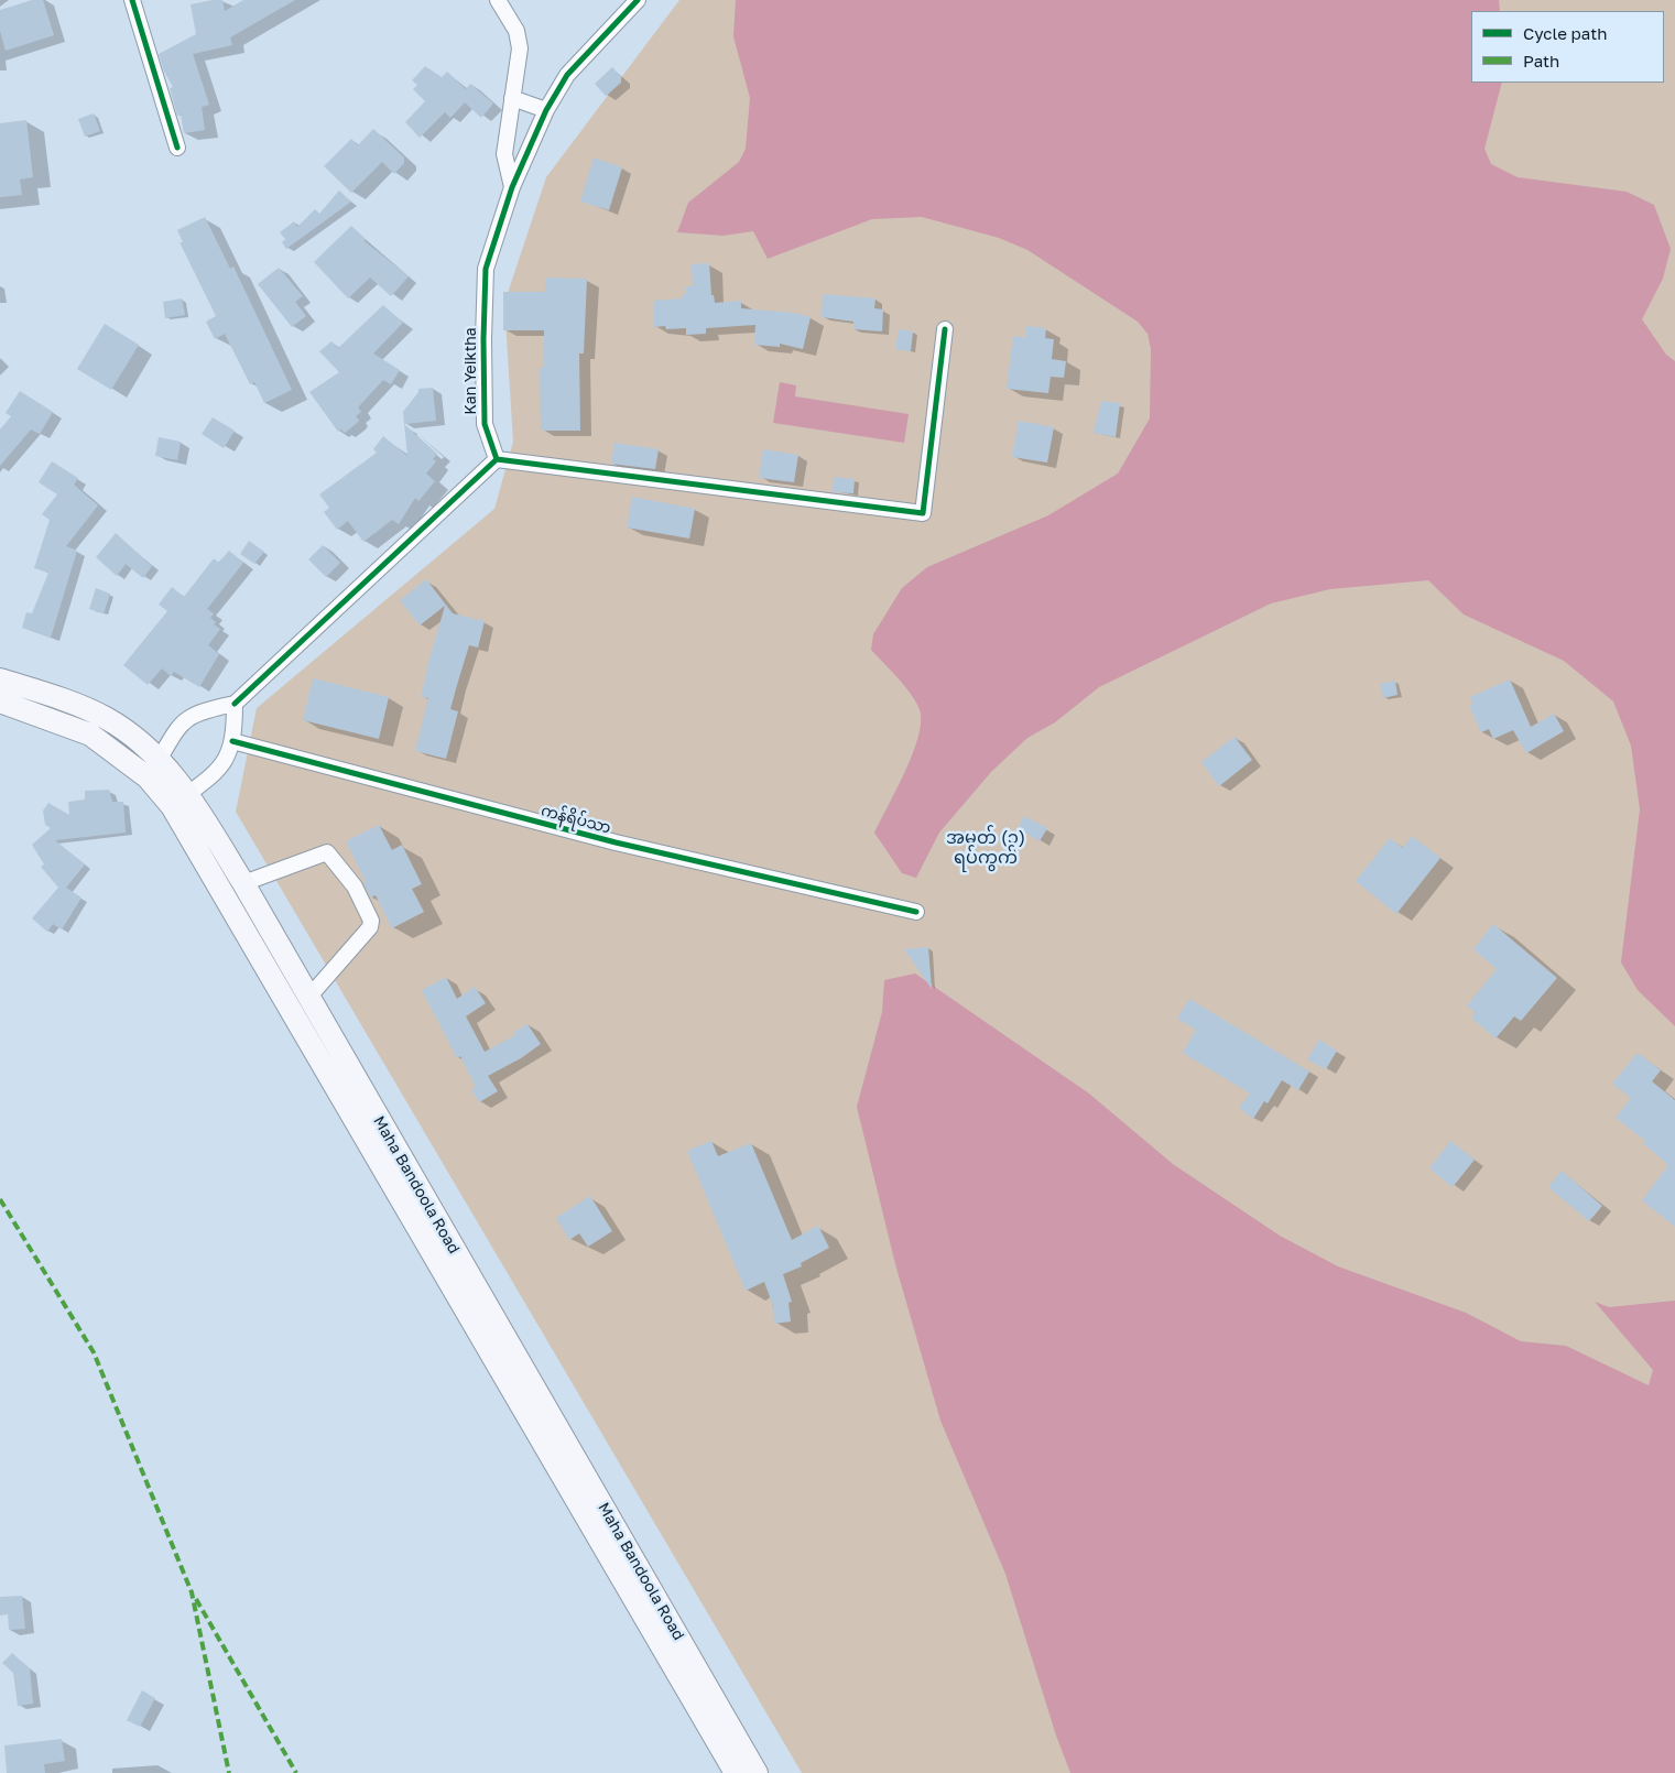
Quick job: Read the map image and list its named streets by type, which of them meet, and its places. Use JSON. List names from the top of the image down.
{
  "streets": {
    "main road": ["Maha Bandoola Road"],
    "street": ["Kan Yeiktha", "ကန်ရိပ်သာ"]
  },
  "districts": ["အမှတ် (၃) ရပ်ကွက်"],
  "legend": ["Cycle path", "Path"]
}
